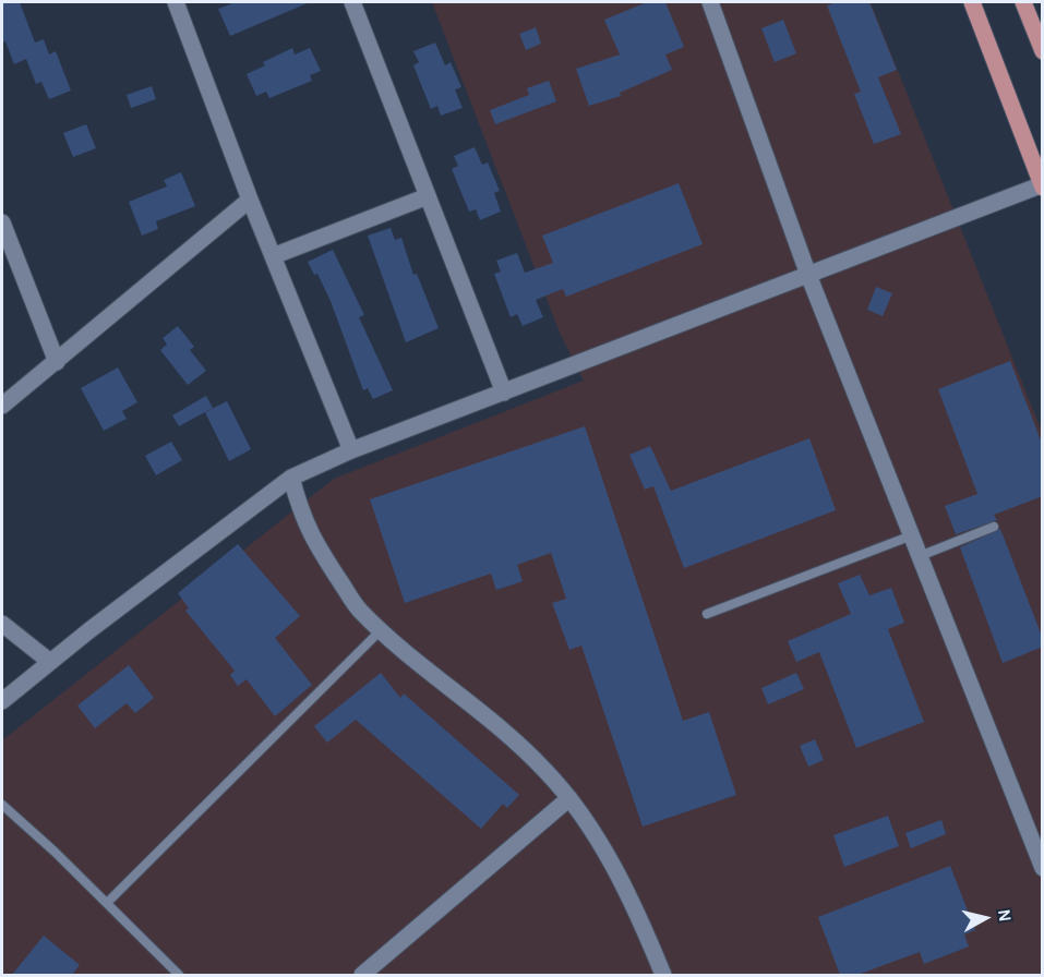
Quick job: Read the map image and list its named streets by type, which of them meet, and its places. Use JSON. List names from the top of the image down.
{
  "north": "right"
}
